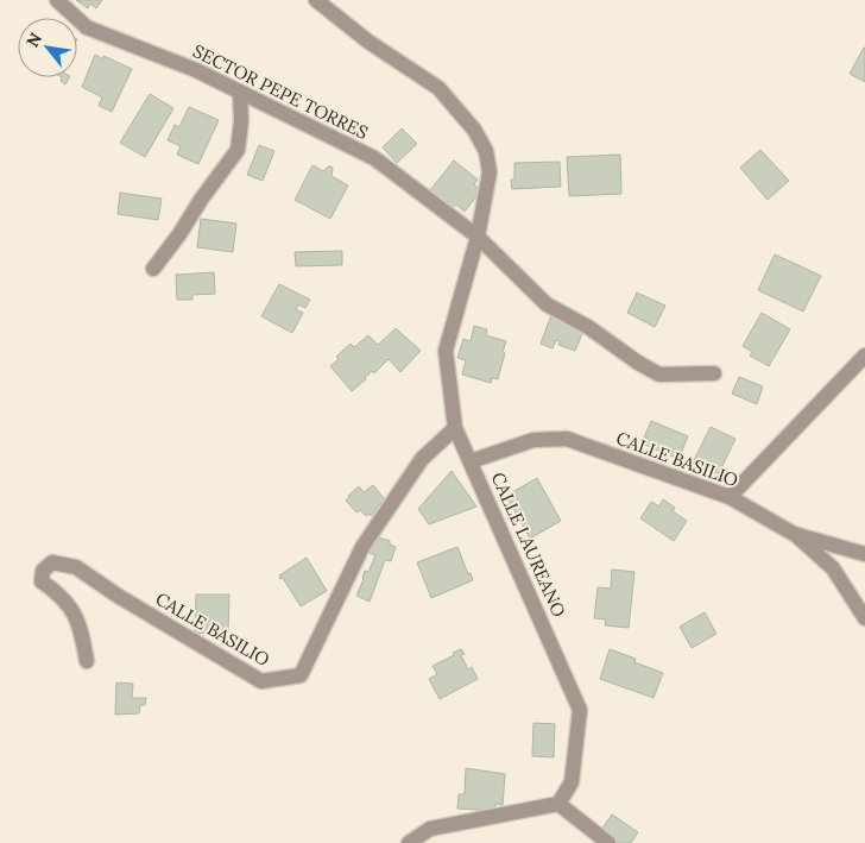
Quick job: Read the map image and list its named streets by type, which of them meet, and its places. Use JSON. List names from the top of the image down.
{
  "streets": {
    "street": ["SECTOR PEPE TORRES", "CALLE BASILIO", "CALLE LAUREANO"]
  },
  "crossings": [
    ["SECTOR PEPE TORRES", "CALLE LAUREANO"],
    ["CALLE BASILIO", "CALLE LAUREANO"]
  ],
  "north": "top left"
}
